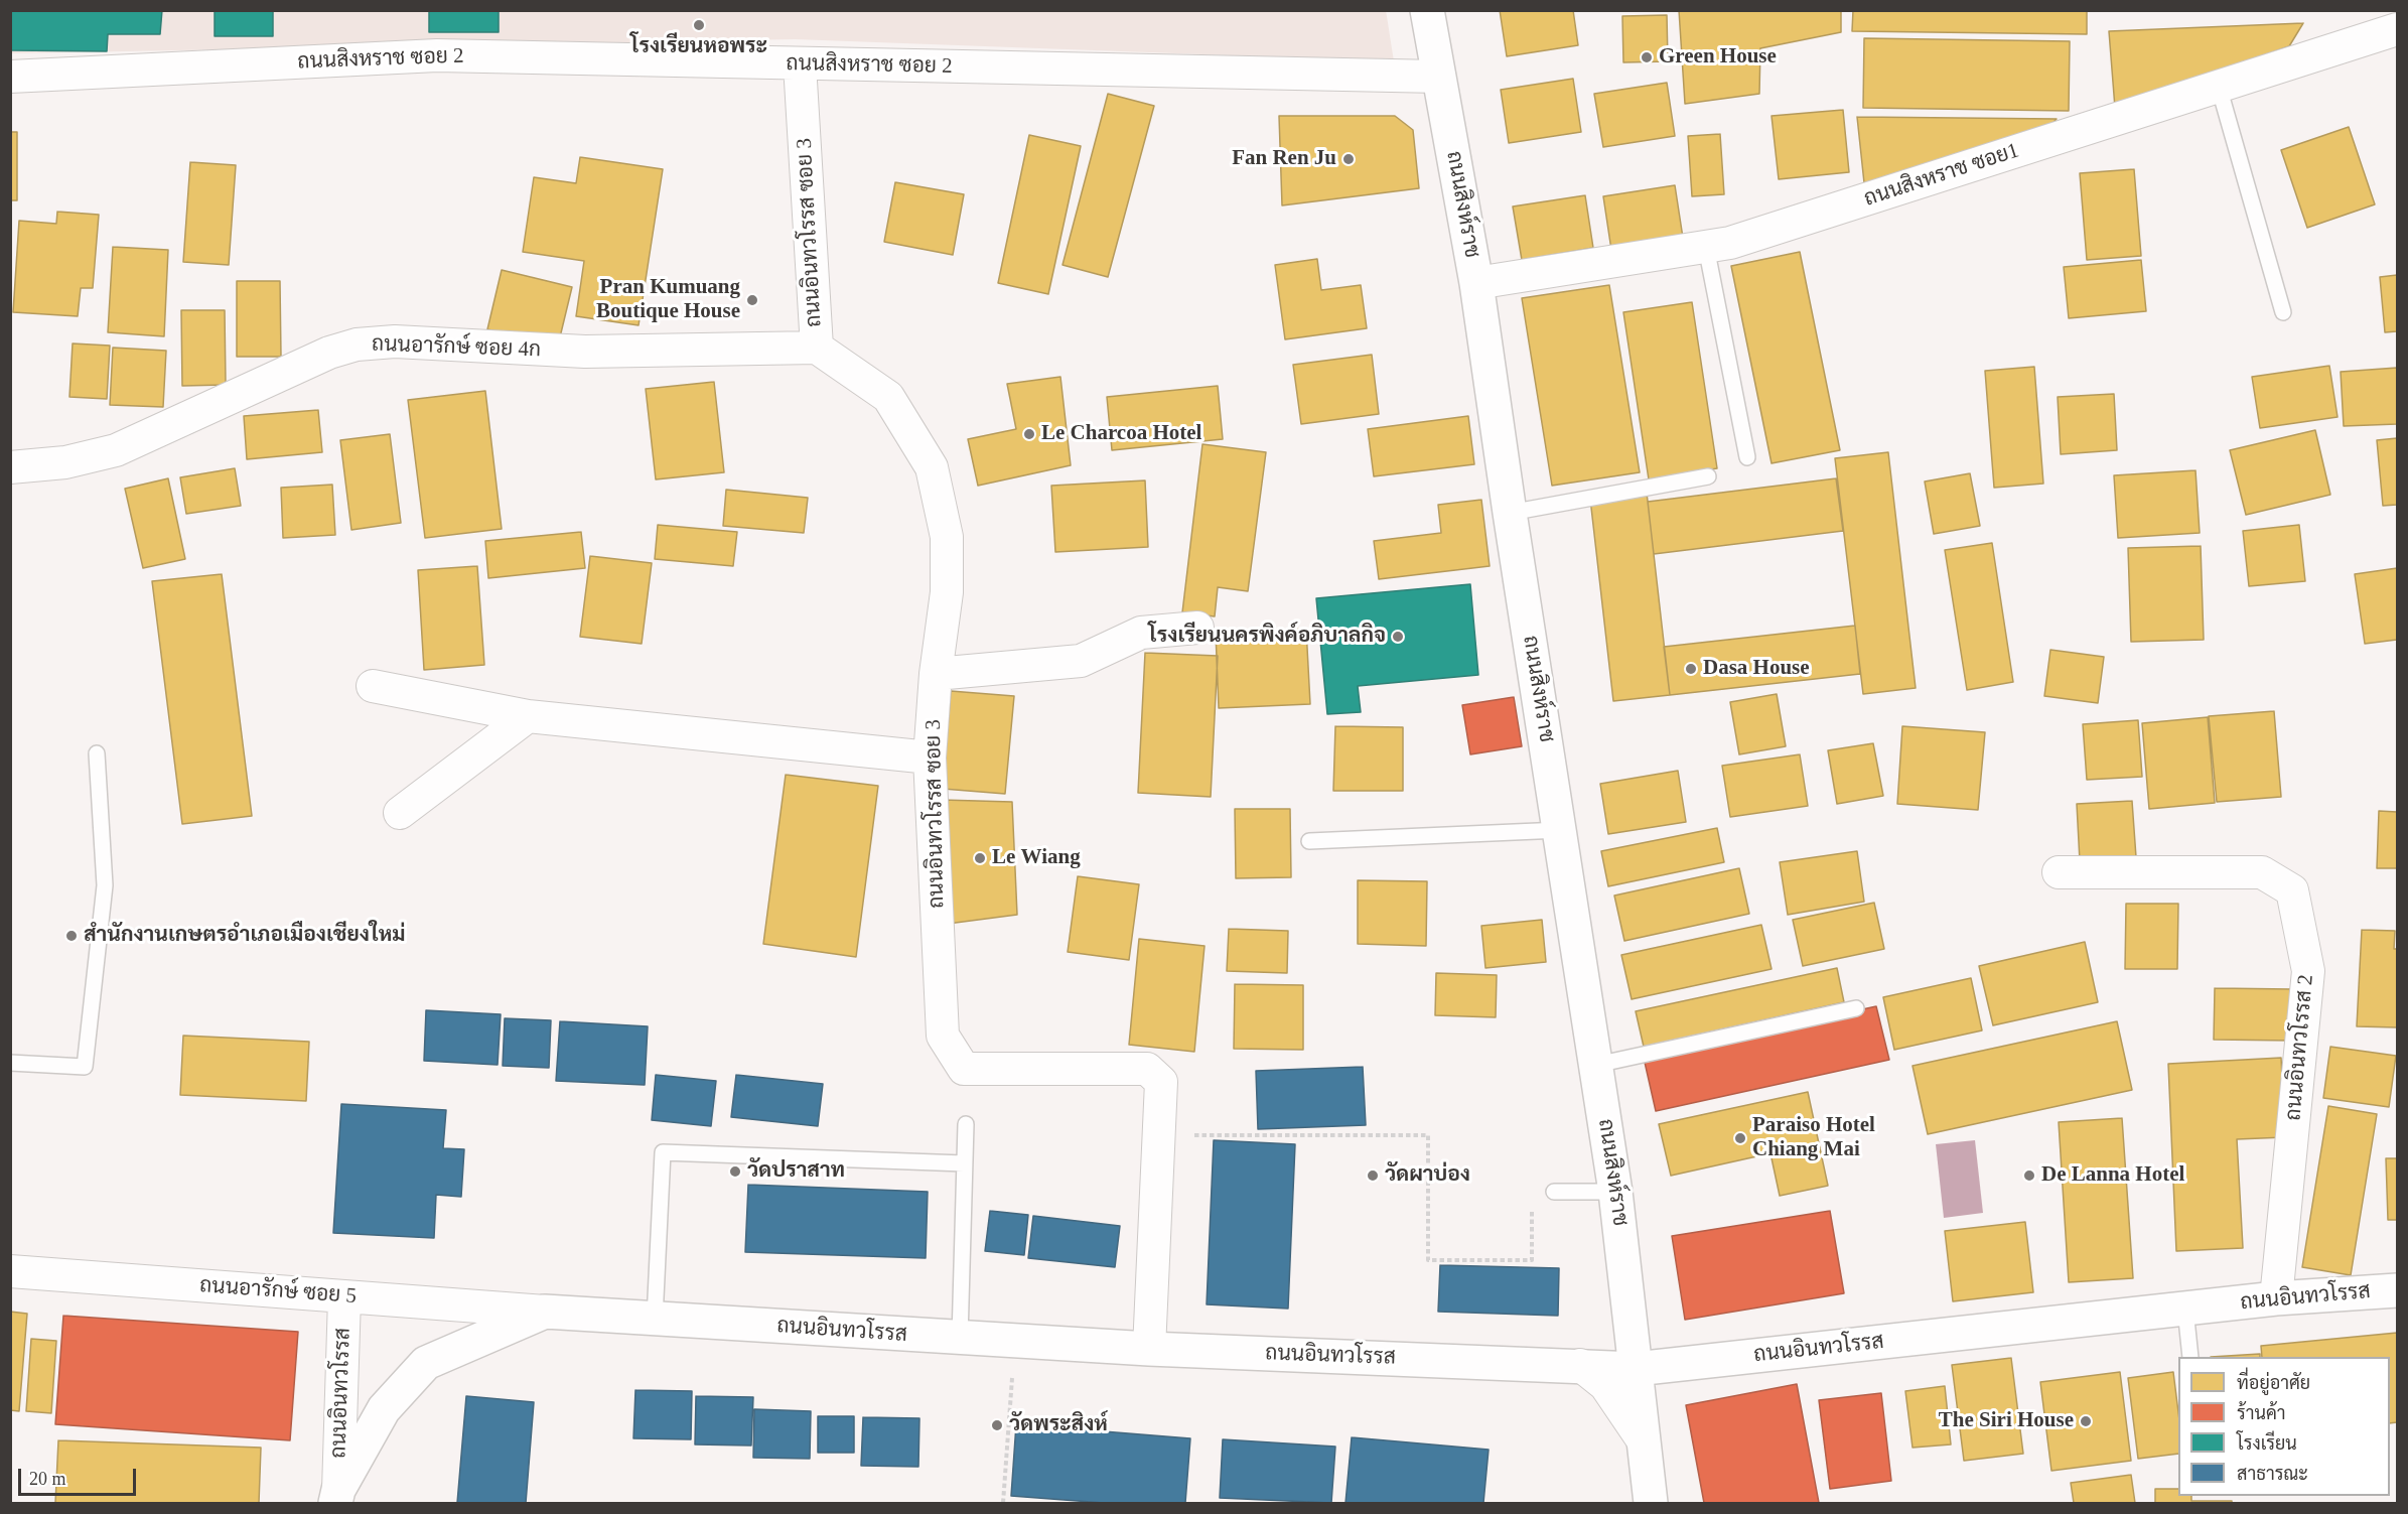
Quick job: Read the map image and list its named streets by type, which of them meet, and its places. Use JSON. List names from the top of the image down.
{
  "streets": {
    "street": [
      "ถนนสิงหราช ซอย 2",
      "ถนนสิงหราช ซอย1",
      "ถนนสิงห์ราช",
      "ถนนอินทวโรรส ซอย 3",
      "ถนนอารักษ์ ซอย 4ก",
      "ถนนอินทวโรรส 2",
      "ถนนอารักษ์ ซอย 5",
      "ถนนอินทวโรรส"
    ]
  },
  "crossings": [
    ["ถนนสิงหราช ซอย 2", "ถนนสิงห์ราช"],
    ["ถนนสิงหราช ซอย 2", "ถนนอินทวโรรส ซอย 3"],
    ["ถนนสิงหราช ซอย1", "ถนนสิงห์ราช"],
    ["ถนนสิงห์ราช", "ถนนอินทวโรรส"],
    ["ถนนอินทวโรรส ซอย 3", "ถนนอารักษ์ ซอย 4ก"],
    ["ถนนอินทวโรรส ซอย 3", "ถนนอินทวโรรส"],
    ["ถนนอินทวโรรส 2", "ถนนอินทวโรรส"],
    ["ถนนอารักษ์ ซอย 5", "ถนนอินทวโรรส"]
  ],
  "places": [
    "โรงเรียนหอพระ",
    "Green House",
    "Fan Ren Ju",
    "Pran Kumuang Boutique House",
    "Le Charcoa Hotel",
    "โรงเรียนนครพิงค์อภิบาลกิจ",
    "Dasa House",
    "Le Wiang",
    "สำนักงานเกษตรอำเภอเมืองเชียงใหม่",
    "Paraiso Hotel Chiang Mai",
    "วัดปราสาท",
    "วัดผาบ่อง",
    "De Lanna Hotel",
    "The Siri House",
    "วัดพระสิงห์"
  ],
  "legend": [
    "ที่อยู่อาศัย",
    "ร้านค้า",
    "โรงเรียน",
    "สาธารณะ"
  ],
  "scale_bar": "20 m"
}
